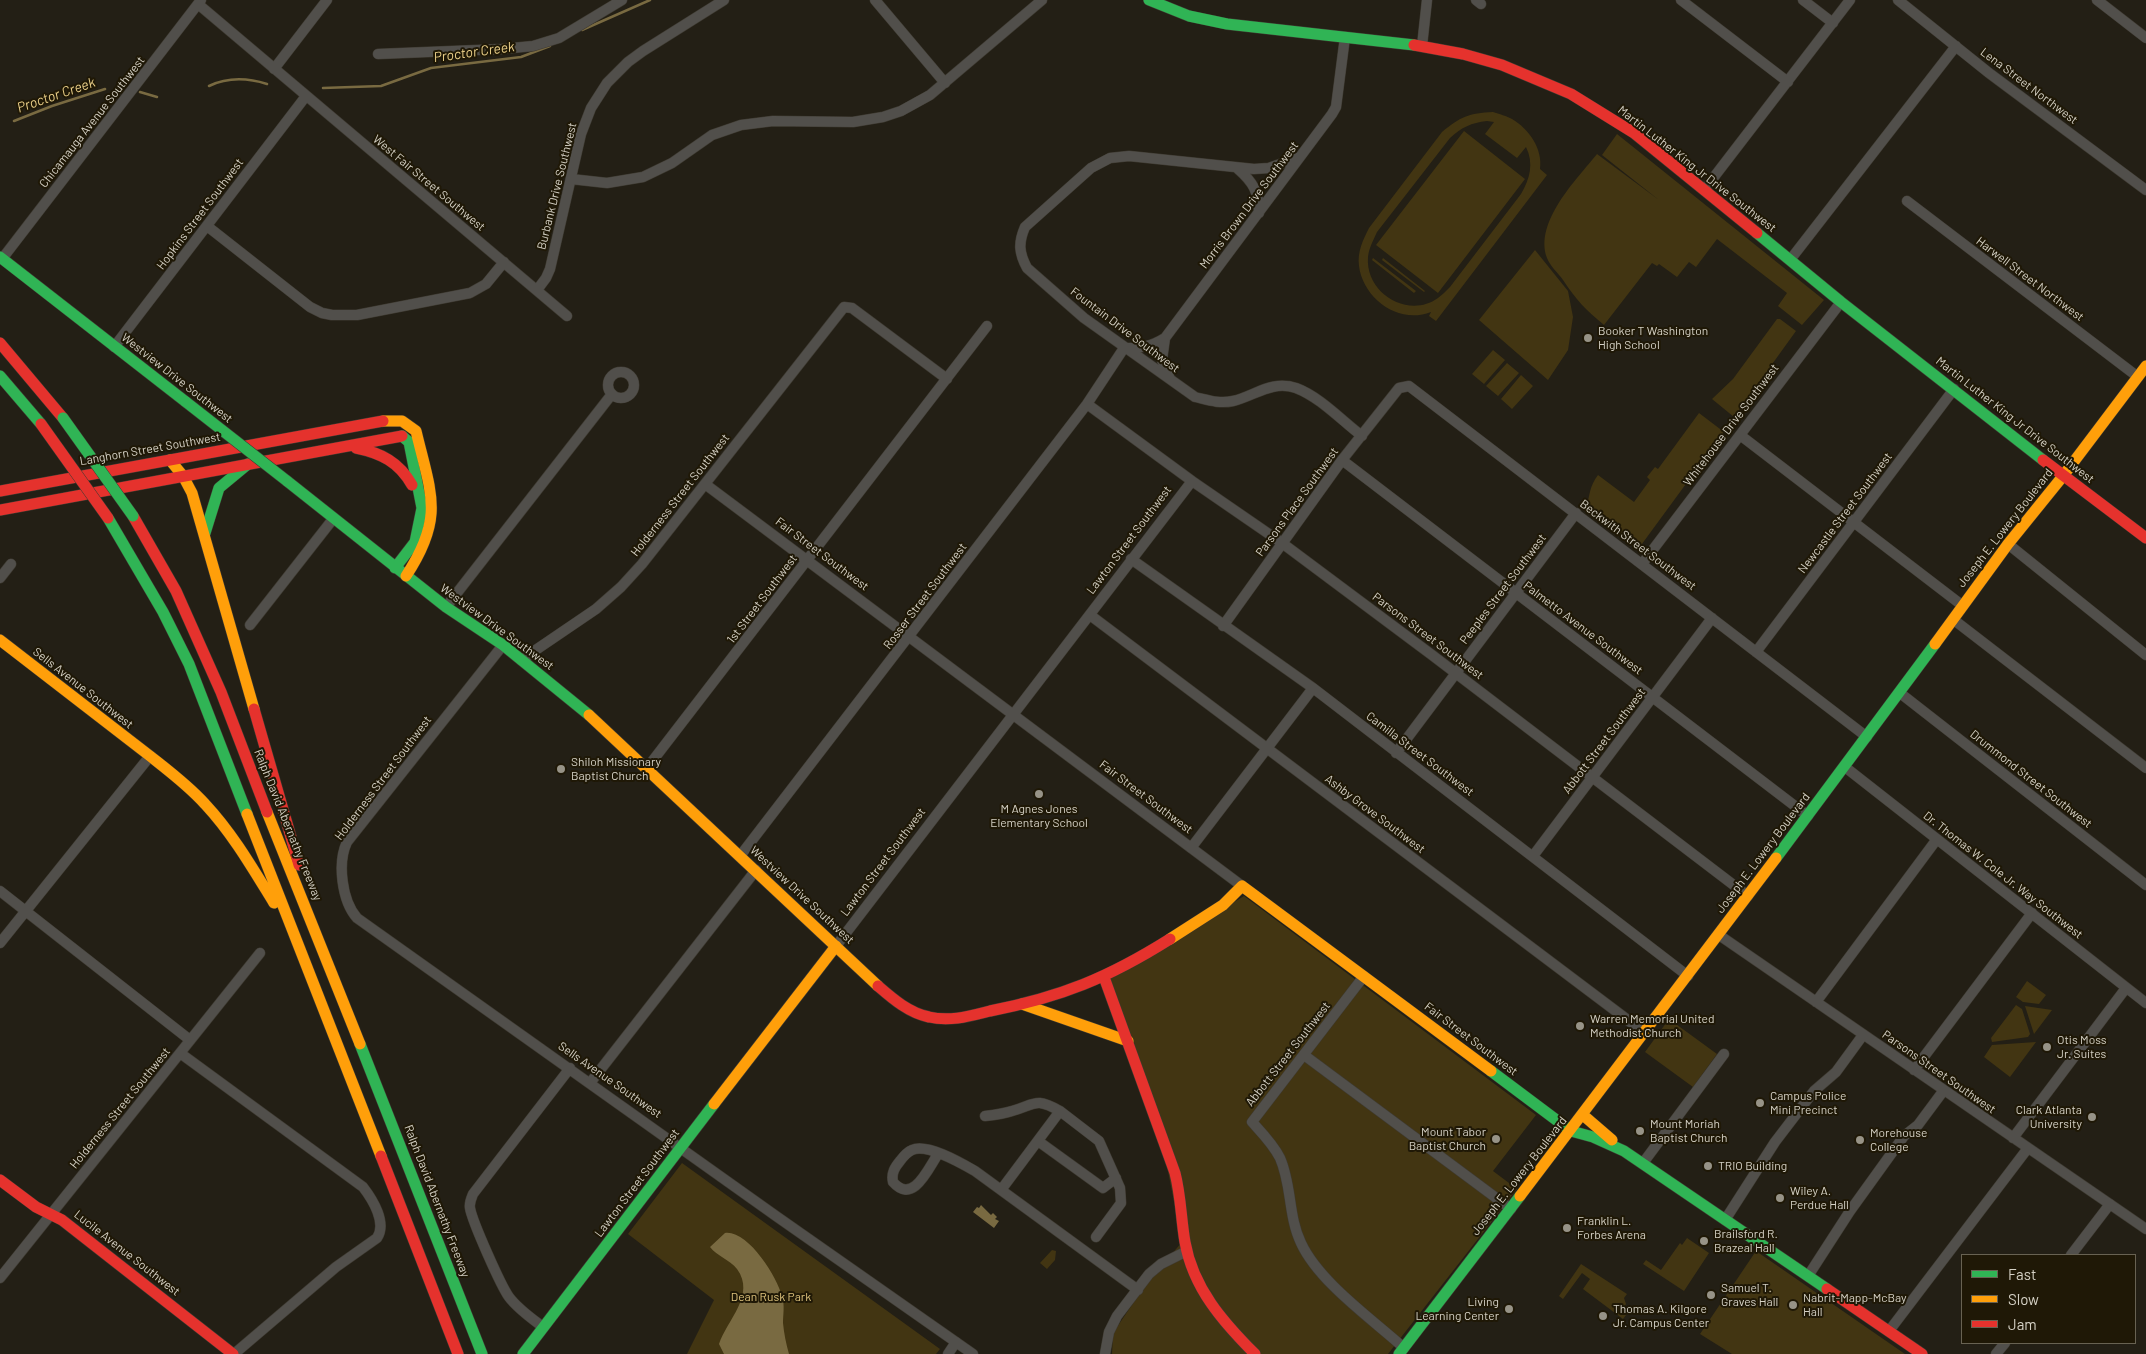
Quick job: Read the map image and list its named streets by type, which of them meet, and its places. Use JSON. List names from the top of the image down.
{
  "streets": {
    "main road": [
      "Martin Luther King Jr Drive Southwest",
      "Westview Drive Southwest",
      "Langhorn Street Southwest",
      "Joseph E. Lowery Boulevard",
      "Lawton Street Southwest",
      "Fair Street Southwest",
      "Sells Avenue Southwest",
      "Ralph David Abernathy Freeway",
      "Lucile Avenue Southwest"
    ],
    "street": [
      "Lena Street Northwest",
      "Chicamauga Avenue Southwest",
      "West Fair Street Southwest",
      "Burbank Drive Southwest",
      "Morris Brown Drive Southwest",
      "Hopkins Street Southwest",
      "Harwell Street Northwest",
      "Fountain Drive Southwest",
      "Whitehouse Drive Southwest",
      "Holderness Street Southwest",
      "Parsons Place Southwest",
      "Newcastle Street Southwest",
      "Beckwith Street Southwest",
      "Peeples Street Southwest",
      "Rosser Street Southwest",
      "1st Street Southwest",
      "Palmetto Avenue Southwest",
      "Parsons Street Southwest",
      "Abbott Street Southwest",
      "Camilla Street Southwest",
      "Drummond Street Southwest",
      "Ashby Grove Southwest",
      "Dr. Thomas W. Cole Jr. Way Southwest"
    ]
  },
  "crossings": [
    ["Chicamauga Avenue Southwest", "West Fair Street Southwest"],
    ["Chicamauga Avenue Southwest", "Westview Drive Southwest"],
    ["Martin Luther King Jr Drive Southwest", "Morris Brown Drive Southwest"],
    ["Martin Luther King Jr Drive Southwest", "Whitehouse Drive Southwest"],
    ["Martin Luther King Jr Drive Southwest", "Newcastle Street Southwest"],
    ["Martin Luther King Jr Drive Southwest", "Joseph E. Lowery Boulevard"],
    ["West Fair Street Southwest", "Burbank Drive Southwest"],
    ["West Fair Street Southwest", "Hopkins Street Southwest"],
    ["Morris Brown Drive Southwest", "Fountain Drive Southwest"],
    ["Morris Brown Drive Southwest", "Rosser Street Southwest"],
    ["Hopkins Street Southwest", "Westview Drive Southwest"],
    ["Harwell Street Northwest", "Joseph E. Lowery Boulevard"],
    ["Fountain Drive Southwest", "Parsons Place Southwest"],
    ["Fountain Drive Southwest", "Rosser Street Southwest"],
    ["Westview Drive Southwest", "Holderness Street Southwest"],
    ["Westview Drive Southwest", "Lawton Street Southwest"],
    ["Westview Drive Southwest", "Fair Street Southwest"],
    ["Westview Drive Southwest", "Rosser Street Southwest"],
    ["Westview Drive Southwest", "1st Street Southwest"],
    ["Whitehouse Drive Southwest", "Beckwith Street Southwest"],
    ["Holderness Street Southwest", "Fair Street Southwest"],
    ["Holderness Street Southwest", "1st Street Southwest"],
    ["Holderness Street Southwest", "Sells Avenue Southwest"],
    ["Holderness Street Southwest", "Lucile Avenue Southwest"],
    ["Parsons Place Southwest", "Beckwith Street Southwest"],
    ["Parsons Place Southwest", "Palmetto Avenue Southwest"],
    ["Parsons Place Southwest", "Parsons Street Southwest"],
    ["Parsons Place Southwest", "Camilla Street Southwest"],
    ["Newcastle Street Southwest", "Beckwith Street Southwest"],
    ["Joseph E. Lowery Boulevard", "Beckwith Street Southwest"],
    ["Joseph E. Lowery Boulevard", "Fair Street Southwest"],
    ["Joseph E. Lowery Boulevard", "Palmetto Avenue Southwest"],
    ["Joseph E. Lowery Boulevard", "Parsons Street Southwest"],
    ["Joseph E. Lowery Boulevard", "Abbott Street Southwest"],
    ["Joseph E. Lowery Boulevard", "Camilla Street Southwest"],
    ["Joseph E. Lowery Boulevard", "Drummond Street Southwest"],
    ["Joseph E. Lowery Boulevard", "Ashby Grove Southwest"],
    ["Joseph E. Lowery Boulevard", "Dr. Thomas W. Cole Jr. Way Southwest"],
    ["Lawton Street Southwest", "Fair Street Southwest"],
    ["Lawton Street Southwest", "Parsons Street Southwest"],
    ["Lawton Street Southwest", "Sells Avenue Southwest"],
    ["Lawton Street Southwest", "Camilla Street Southwest"],
    ["Lawton Street Southwest", "Ashby Grove Southwest"],
    ["Beckwith Street Southwest", "Peeples Street Southwest"],
    ["Beckwith Street Southwest", "Abbott Street Southwest"],
    ["Fair Street Southwest", "Rosser Street Southwest"],
    ["Fair Street Southwest", "1st Street Southwest"],
    ["Fair Street Southwest", "Abbott Street Southwest"],
    ["Peeples Street Southwest", "Palmetto Avenue Southwest"],
    ["Peeples Street Southwest", "Parsons Street Southwest"],
    ["Peeples Street Southwest", "Camilla Street Southwest"],
    ["Rosser Street Southwest", "Parsons Street Southwest"],
    ["Palmetto Avenue Southwest", "Abbott Street Southwest"],
    ["Parsons Street Southwest", "Abbott Street Southwest"],
    ["Abbott Street Southwest", "Camilla Street Southwest"]
  ],
  "water": ["Proctor Creek"],
  "parks": ["Dean Rusk Park"],
  "places": [
    "Booker T Washington High School",
    "Shiloh Missionary Baptist Church",
    "M Agnes Jones Elementary School",
    "Warren Memorial United Methodist Church",
    "Otis Moss Jr. Suites",
    "Campus Police Mini Precinct",
    "Clark Atlanta University",
    "Mount Moriah Baptist Church",
    "Mount Tabor Baptist Church",
    "Morehouse College",
    "TRIO Building",
    "Wiley A. Perdue Hall",
    "Franklin L. Forbes Arena",
    "Brailsford R. Brazeal Hall",
    "Samuel T. Graves Hall",
    "Nabrit-Mapp-McBay Hall",
    "Living Learning Center",
    "Thomas A. Kilgore Jr. Campus Center"
  ],
  "legend": ["Fast", "Slow", "Jam"]
}
